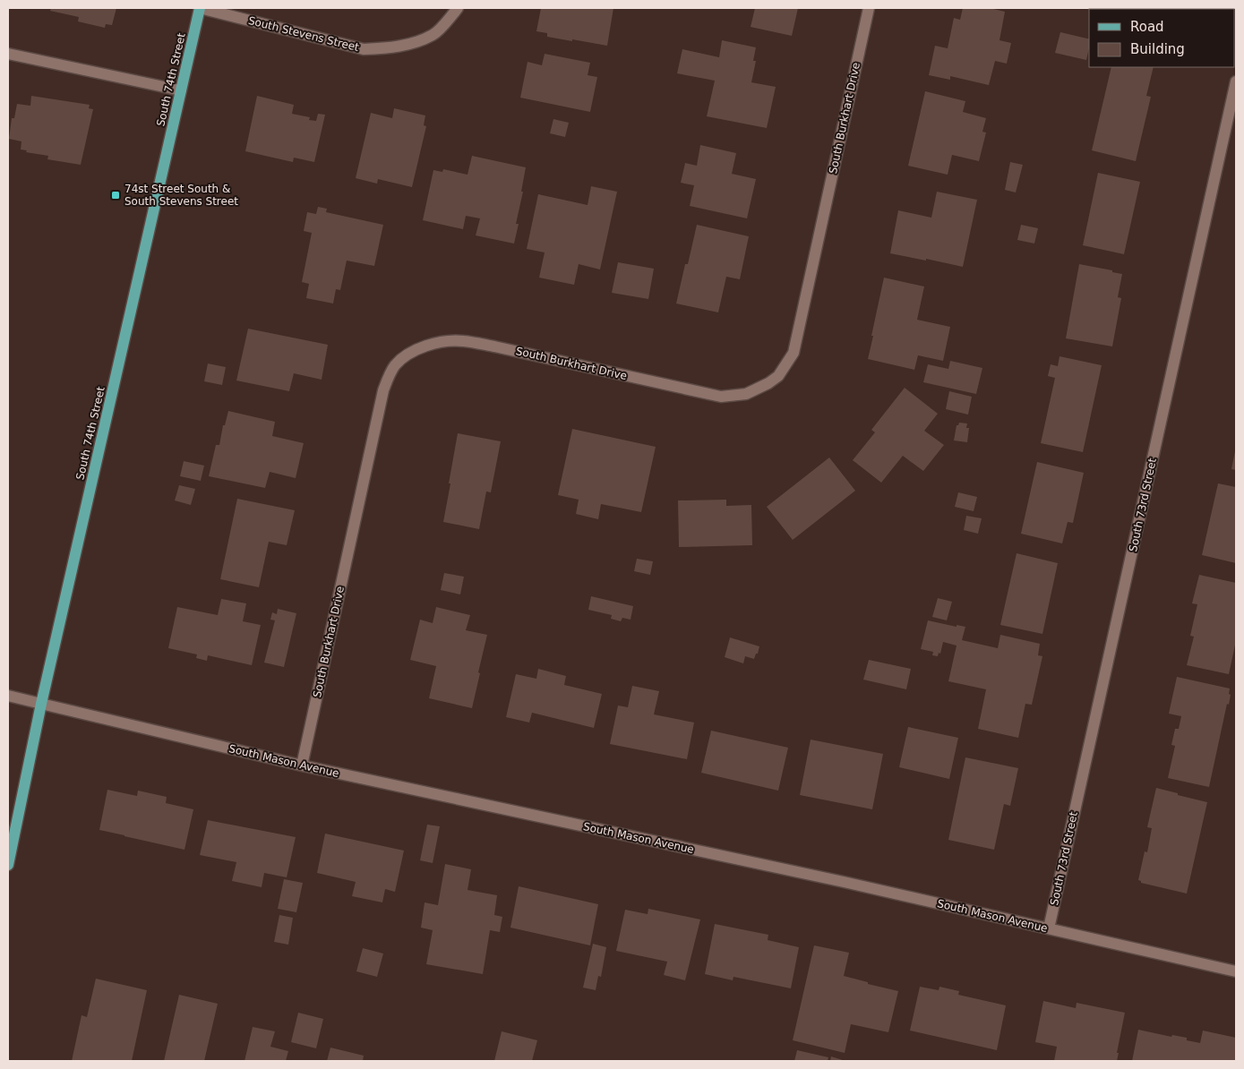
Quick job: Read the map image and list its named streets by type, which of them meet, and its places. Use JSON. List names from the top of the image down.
{
  "streets": {
    "main road": ["South 74th Street"],
    "street": [
      "South Stevens Street",
      "South Burkhart Drive",
      "South 73rd Street",
      "South Mason Avenue"
    ]
  },
  "crossings": [
    ["South Stevens Street", "South 74th Street"],
    ["South 74th Street", "South Mason Avenue"],
    ["South Burkhart Drive", "South Mason Avenue"],
    ["South 73rd Street", "South Mason Avenue"]
  ],
  "places": {
    "transit": ["74st Street South & South Stevens Street"]
  },
  "legend": ["Road", "Building"]
}
